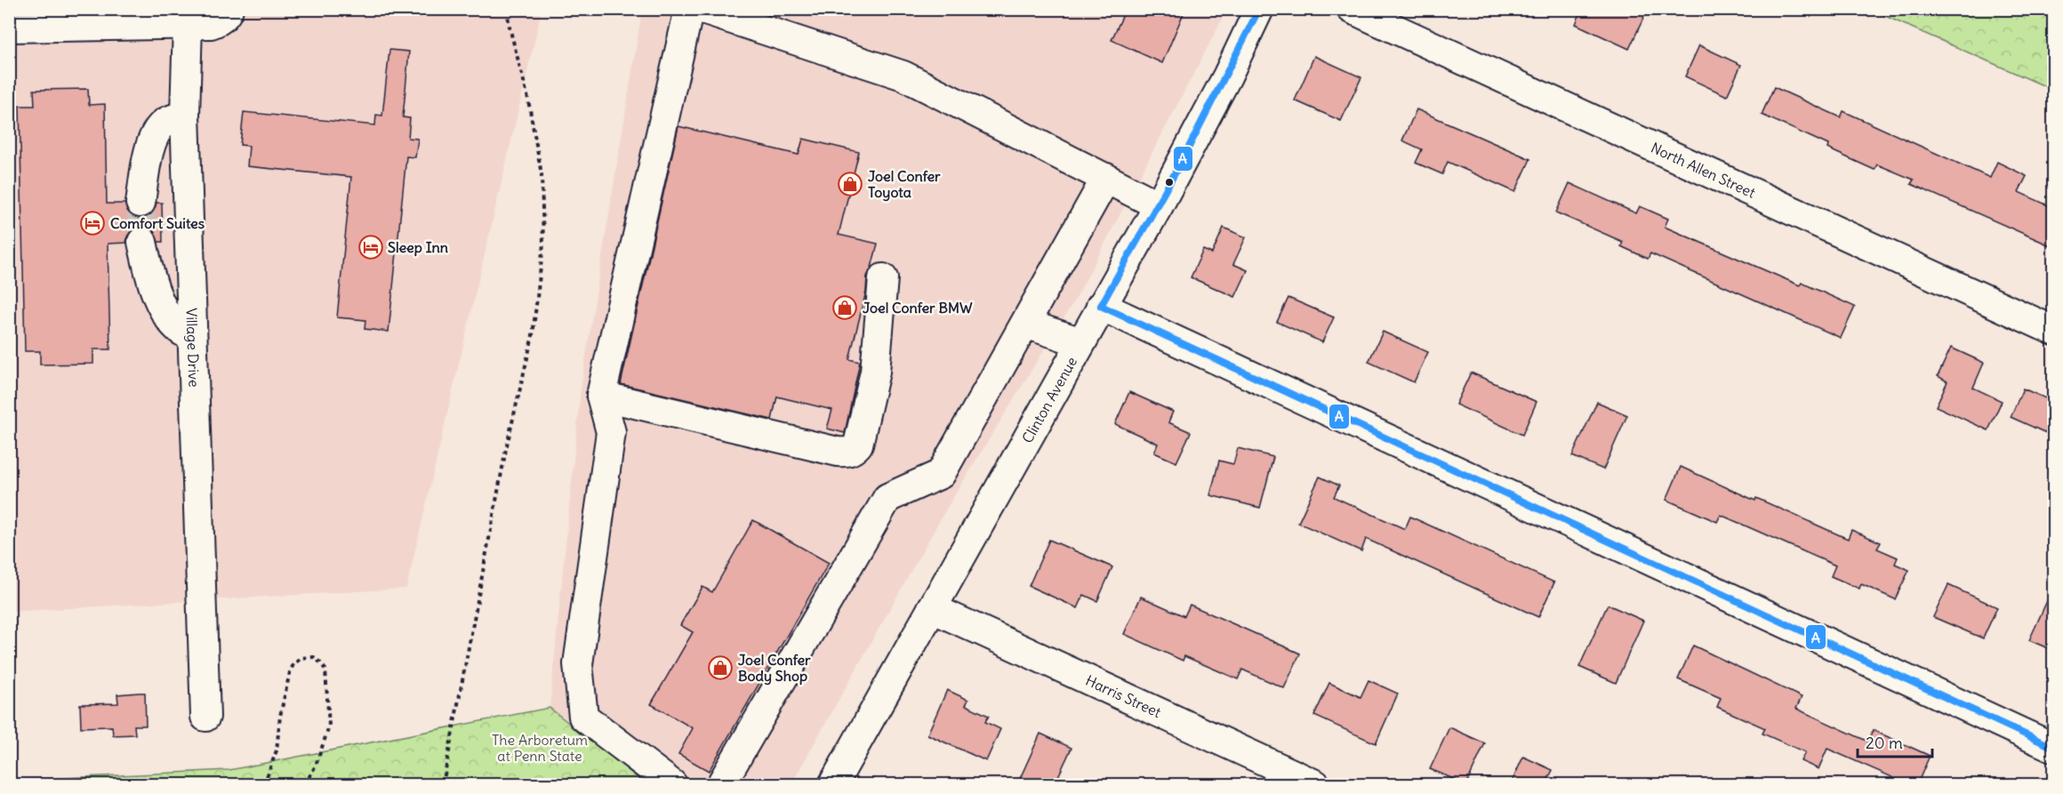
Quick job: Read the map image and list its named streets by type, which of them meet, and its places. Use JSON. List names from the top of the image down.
{
  "streets": {
    "street": [
      "North Allen Street",
      "Village Drive",
      "Clinton Avenue",
      "Harris Street"
    ]
  },
  "crossings": [
    ["Clinton Avenue", "Harris Street"]
  ],
  "parks": ["The Arboretum at Penn State"],
  "places": {
    "shop": ["Joel Confer Toyota", "Joel Confer BMW", "Joel Confer Body Shop"],
    "hotel": ["Comfort Suites", "Sleep Inn"]
  },
  "lines": ["transit line A"],
  "scale_bar": "20 m"
}
